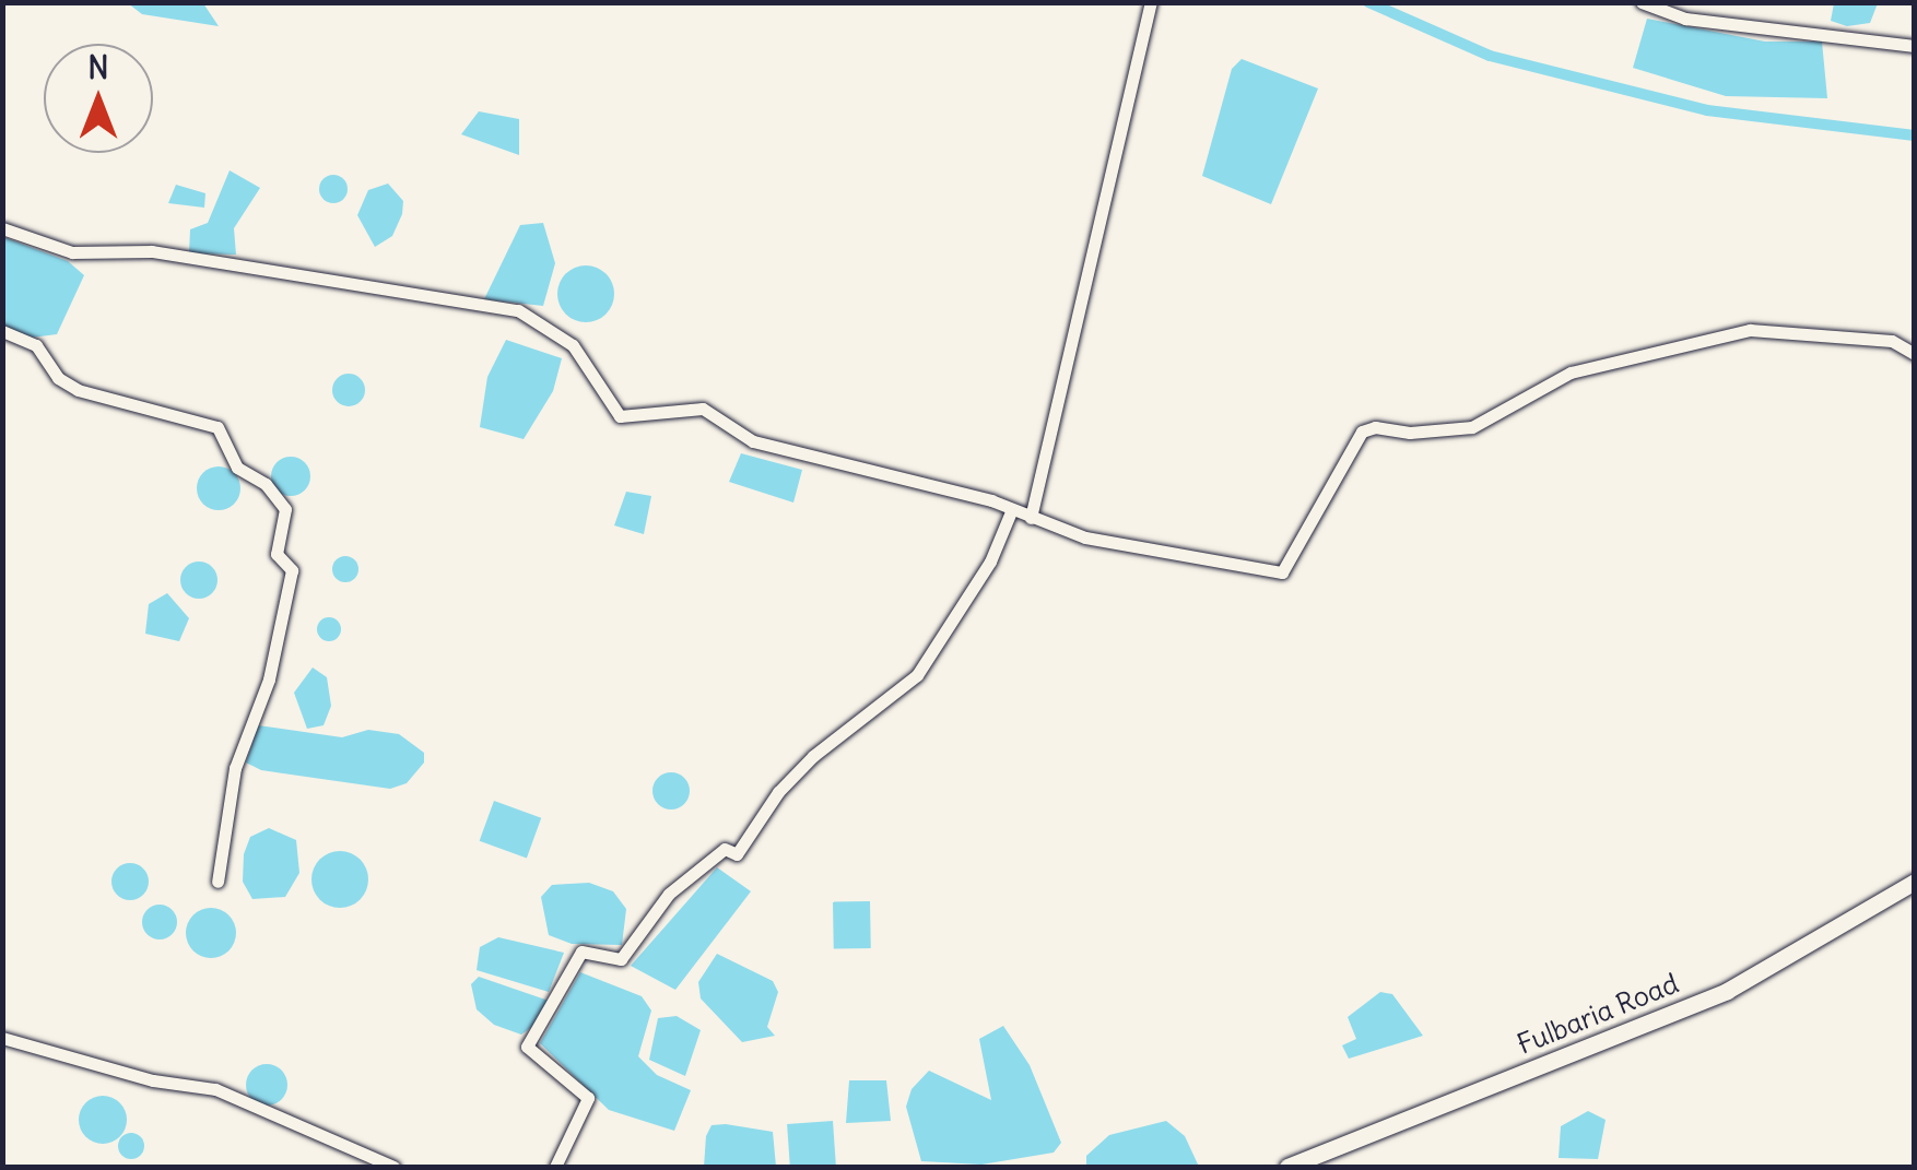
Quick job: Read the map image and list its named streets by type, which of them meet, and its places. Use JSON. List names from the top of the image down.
{
  "streets": {
    "main road": ["Fulbaria Road"]
  },
  "north": "top"
}
